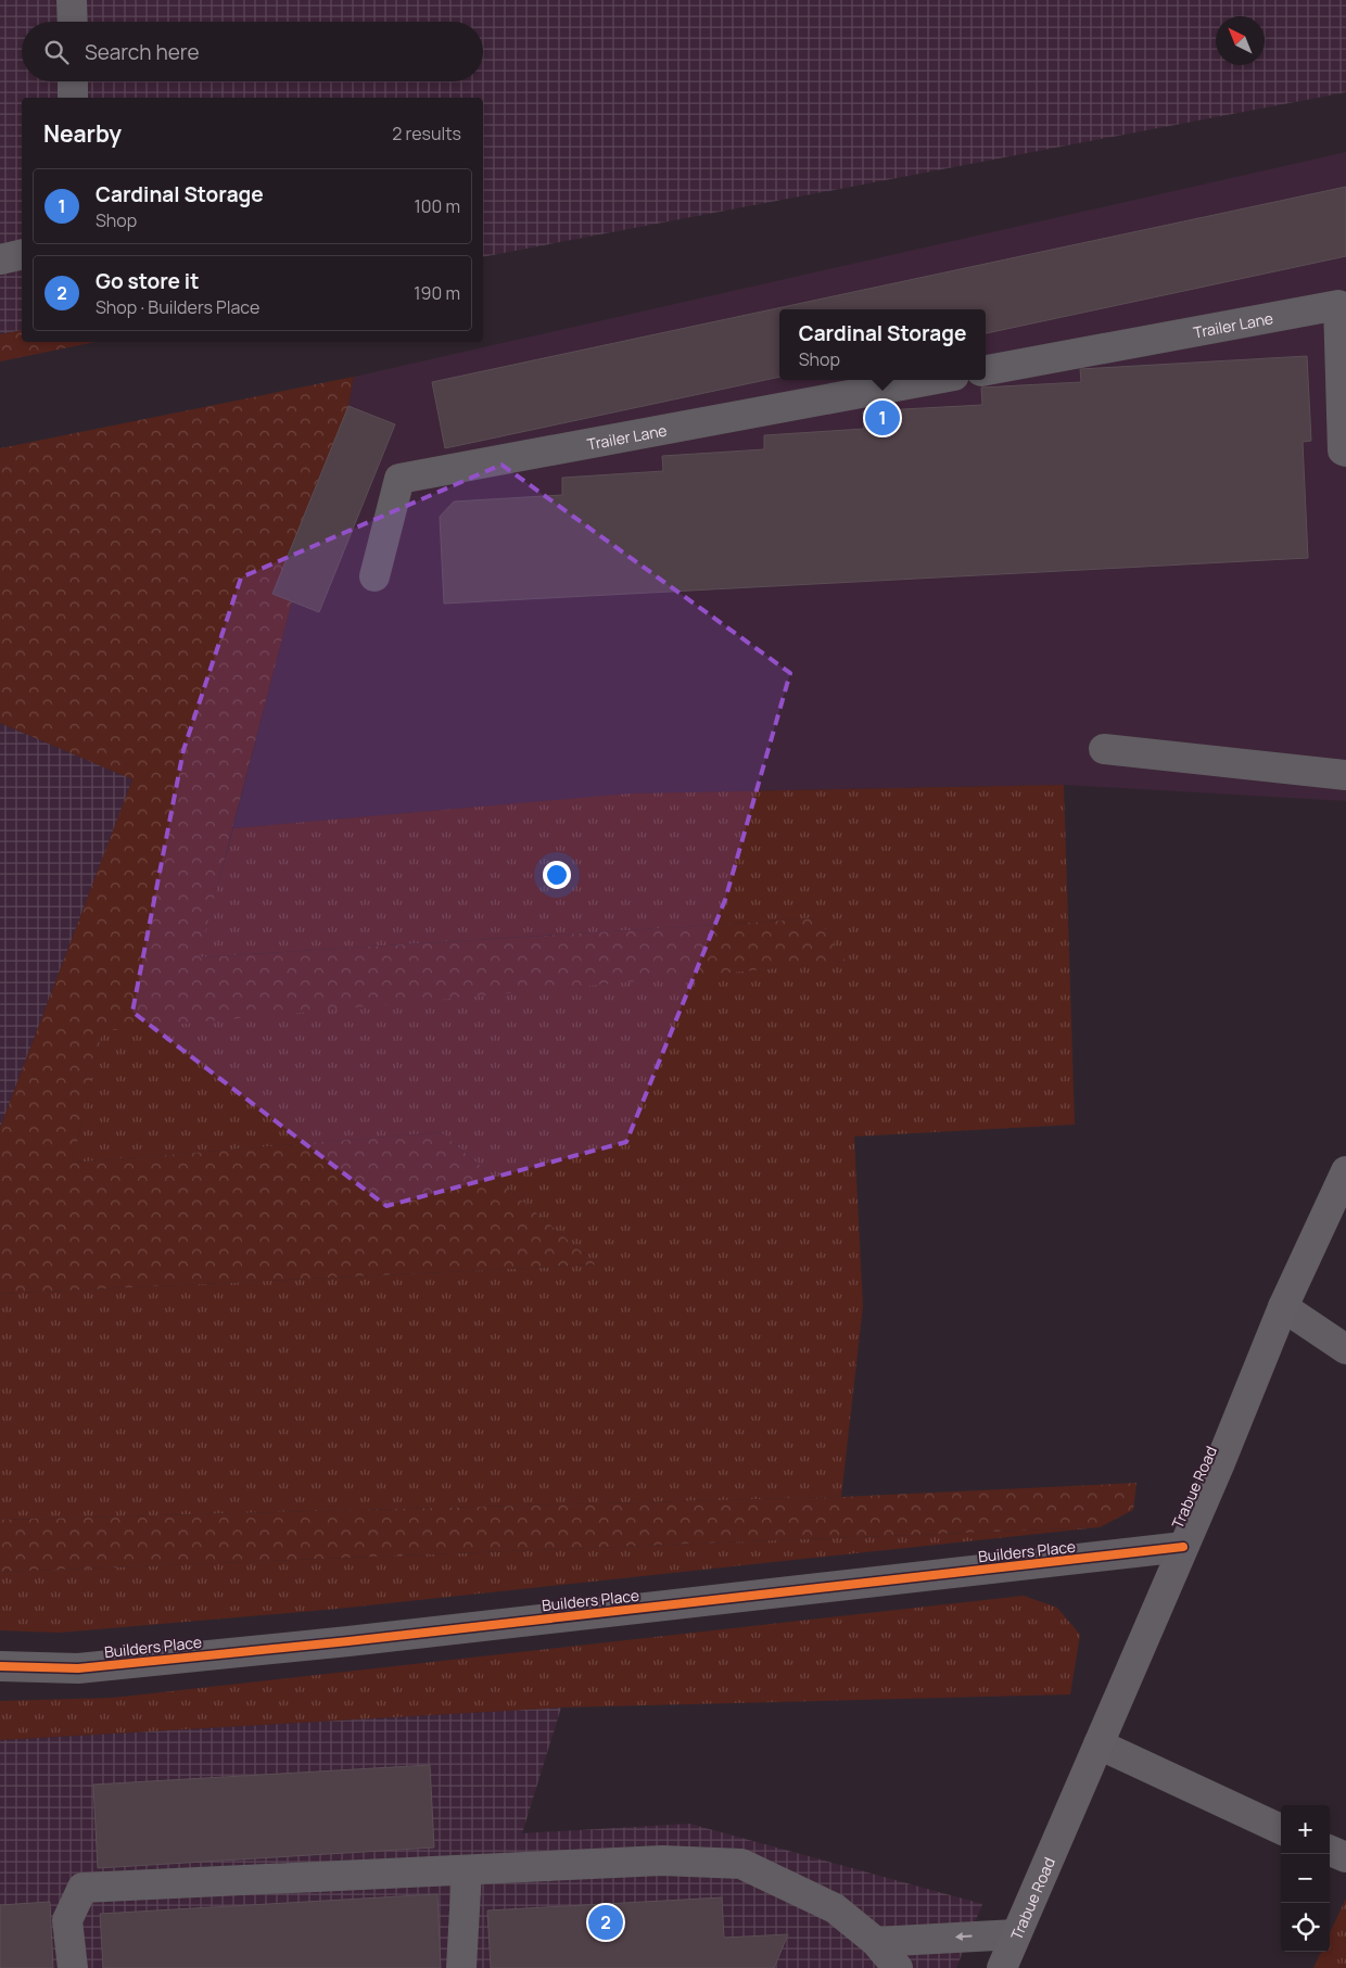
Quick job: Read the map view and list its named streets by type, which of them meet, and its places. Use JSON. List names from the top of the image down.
{
  "streets": {
    "main road": ["Trabue Road"],
    "street": ["Trailer Lane", "Builders Place"]
  },
  "crossings": [
    ["Trabue Road", "Builders Place"]
  ],
  "north": "top left",
  "page": {
    "search": "Search here",
    "heading": ["Nearby", "2 results"],
    "list": [
      {
        "mark": "1",
        "name": "Cardinal Storage",
        "note": "Shop",
        "value": "100 m"
      },
      {
        "mark": "2",
        "name": "Go store it",
        "note": "Shop · Builders Place",
        "value": "190 m"
      }
    ],
    "popup": ["Cardinal Storage", "Shop"],
    "pins": ["1", "2"],
    "map_buttons": ["+", "−"]
  }
}
